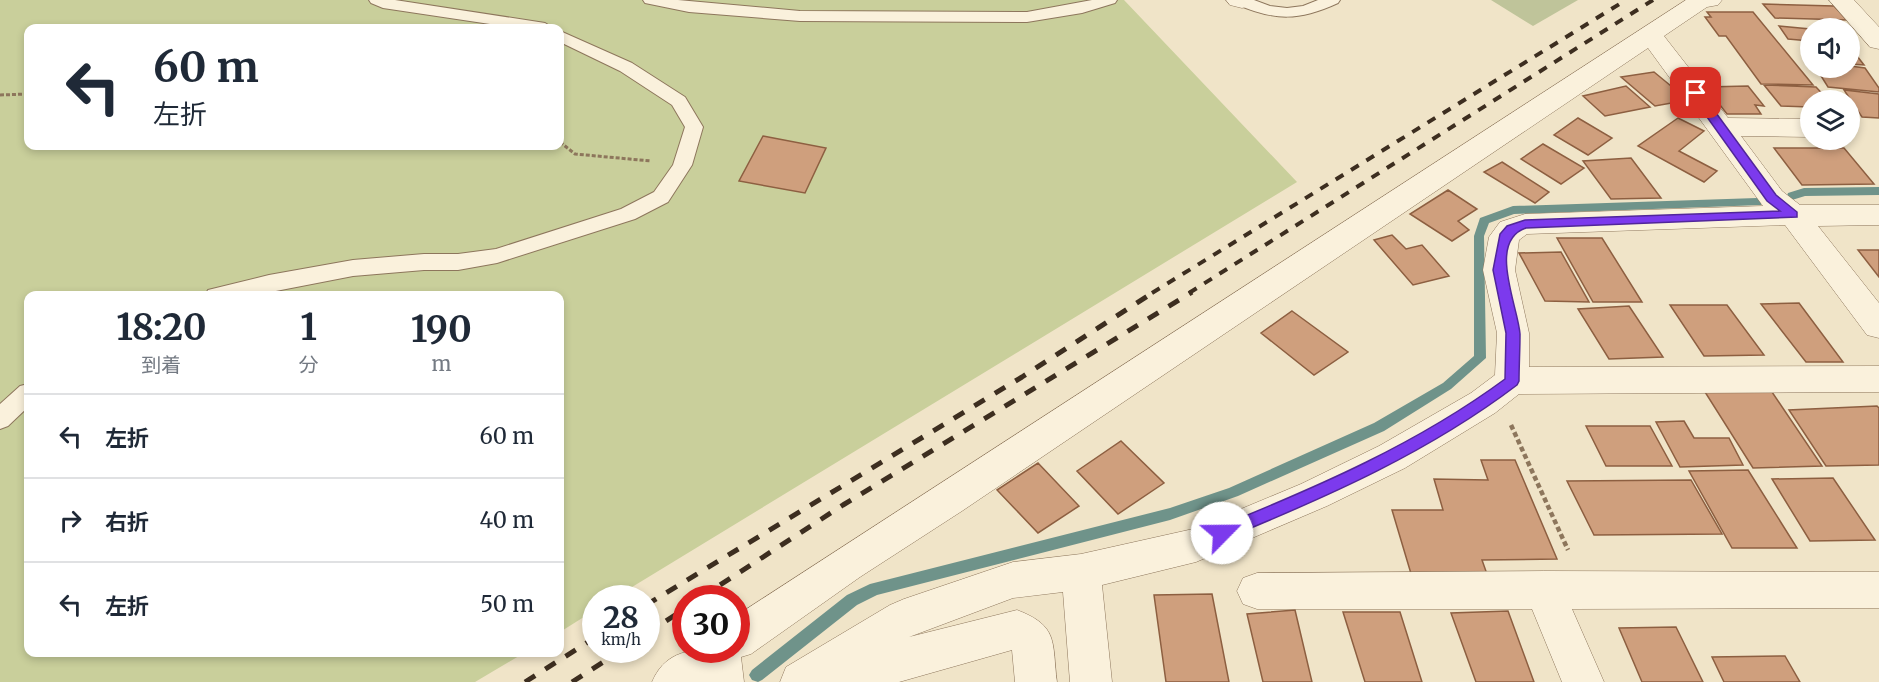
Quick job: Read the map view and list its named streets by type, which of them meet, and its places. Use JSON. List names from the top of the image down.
{
  "page": {
    "turn": ["60 m", "左折"],
    "eta": [
      "18:20",
      "到着",
      "1",
      "分",
      "190",
      "m"
    ],
    "list": [
      {
        "name": "左折",
        "value": "60 m"
      },
      {
        "name": "右折",
        "value": "40 m"
      },
      {
        "name": "左折",
        "value": "50 m"
      }
    ],
    "speed": "28 km/h",
    "limit": "30"
  }
}
